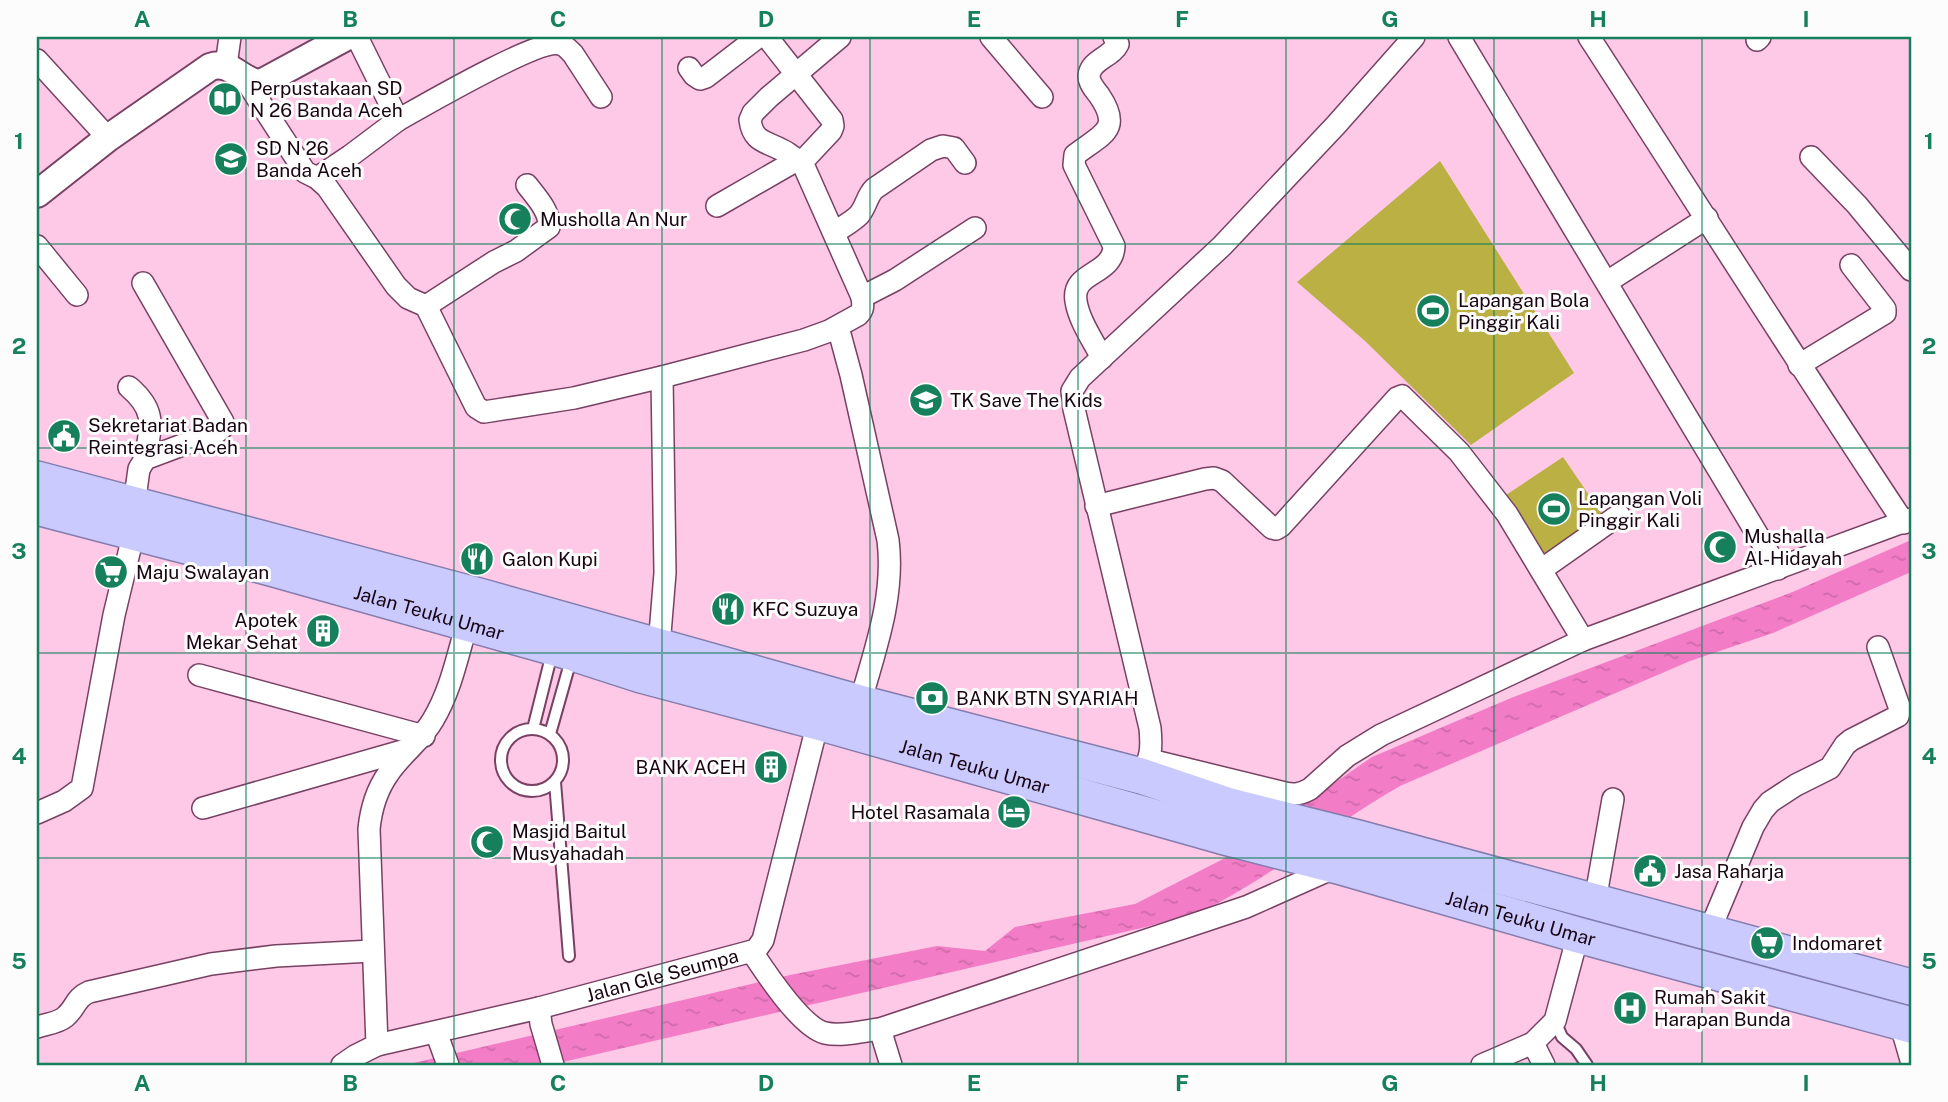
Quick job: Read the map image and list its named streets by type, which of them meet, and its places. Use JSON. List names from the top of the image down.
{
  "streets": {
    "highway": ["Jalan Teuku Umar"],
    "street": ["Jalan Gle Seumpa"]
  },
  "crossings": [
    ["Jalan Teuku Umar", "Jalan Gle Seumpa"]
  ],
  "places": {
    "library": ["Perpustakaan SD N 26 Banda Aceh"],
    "school or university": ["SD N 26 Banda Aceh", "TK Save The Kids"],
    "mosque": ["Musholla An Nur", "Mushalla Al-Hidayah", "Masjid Baitul Musyahadah"],
    "sports": ["Lapangan Bola Pinggir Kali", "Lapangan Voli Pinggir Kali"],
    "public building": ["Sekretariat Badan Reintegrasi Aceh", "Jasa Raharja"],
    "restaurant": ["Galon Kupi", "KFC Suzuya"],
    "supermarket": ["Maju Swalayan", "Indomaret"],
    "building": ["Apotek Mekar Sehat", "BANK ACEH"],
    "bank": ["BANK BTN SYARIAH"],
    "hotel": ["Hotel Rasamala"],
    "hospital": ["Rumah Sakit Harapan Bunda"]
  },
  "grid": {
    "columns": [
      "A",
      "B",
      "C",
      "D",
      "E",
      "F",
      "G",
      "H",
      "I"
    ],
    "rows": [
      "1",
      "2",
      "3",
      "4",
      "5"
    ]
  }
}
